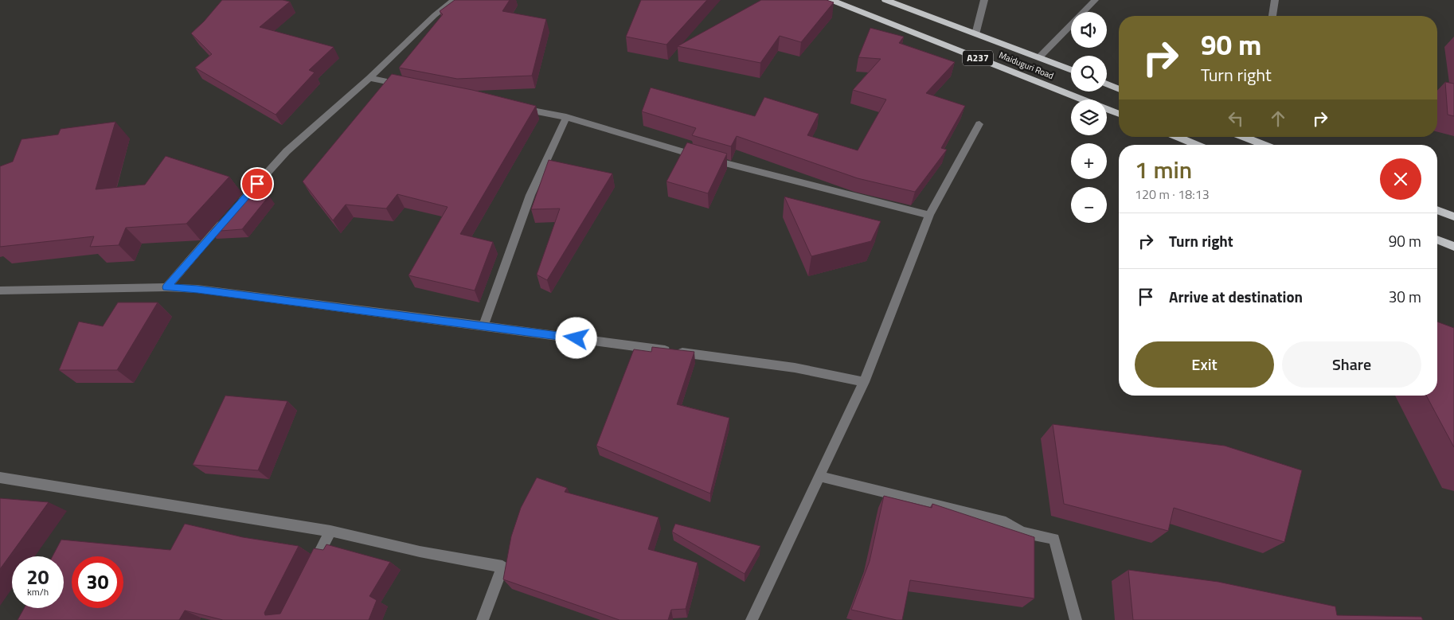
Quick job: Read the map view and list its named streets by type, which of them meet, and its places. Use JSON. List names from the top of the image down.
{
  "streets": {
    "highway": ["A237", "Maiduguri Road"]
  },
  "page": {
    "map_buttons": ["+", "−"],
    "turn": ["90 m", "Turn right"],
    "heading": ["1 min", "120 m · 18:13"],
    "list": [
      {
        "name": "Turn right",
        "value": "90 m"
      },
      {
        "name": "Arrive at destination",
        "value": "30 m"
      }
    ],
    "buttons": ["Exit", "Share"],
    "speed": "20 km/h",
    "limit": "30"
  }
}
